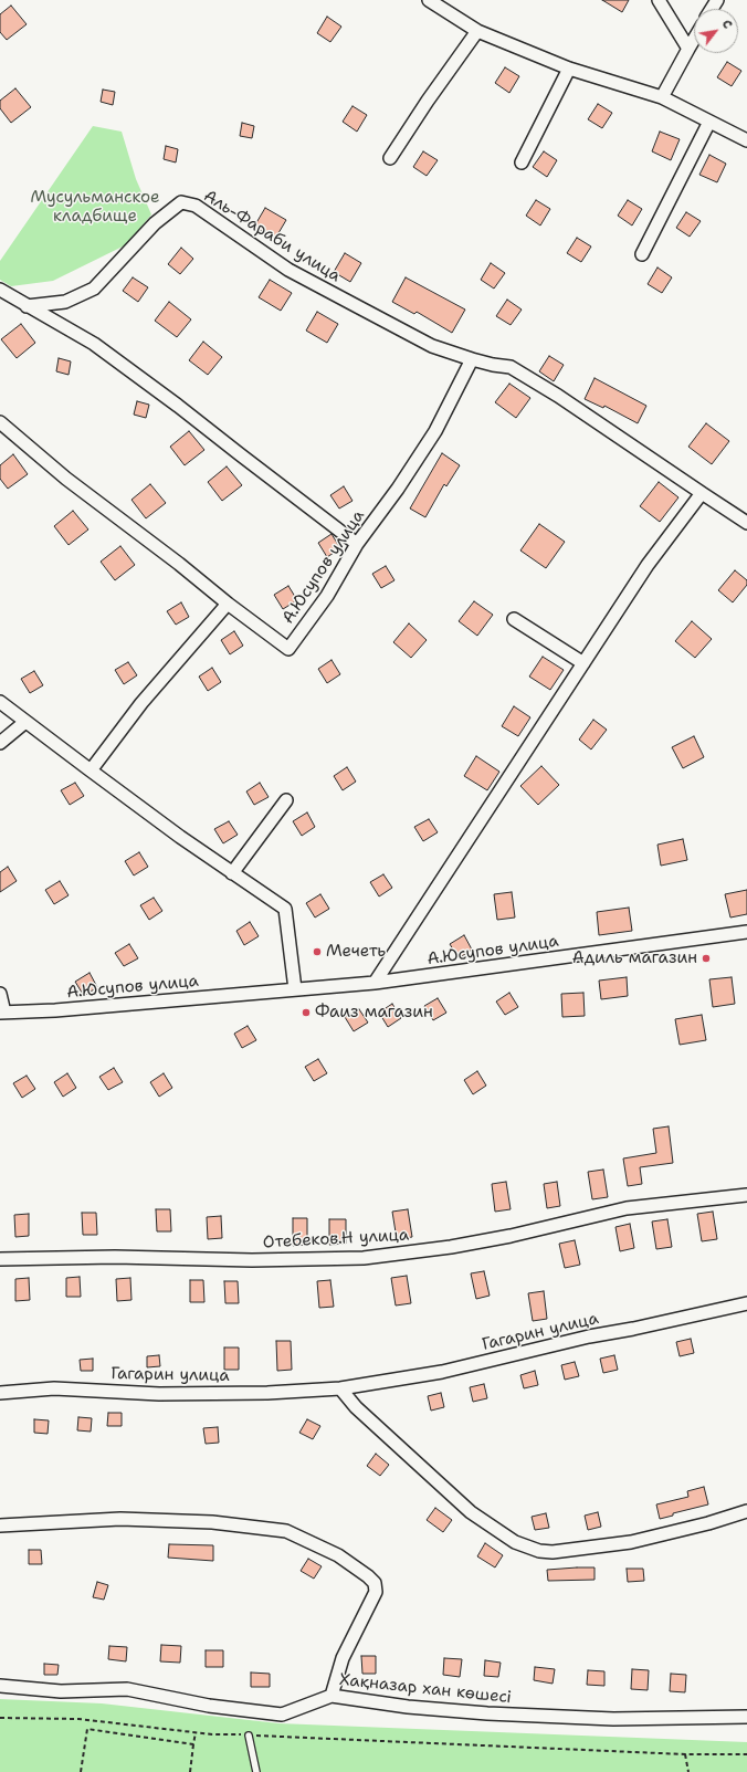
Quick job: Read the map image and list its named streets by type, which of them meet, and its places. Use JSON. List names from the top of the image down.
{
  "streets": {
    "street": [
      "Аль-Фараби улица",
      "А.Юсупов улица",
      "Отебеков.Н улица",
      "Гагарин улица",
      "Хақназар хан көшесі"
    ]
  },
  "crossings": [
    ["Аль-Фараби улица", "А.Юсупов улица"]
  ],
  "parks": ["Мусульманское кладбище"],
  "places": ["Мечеть", "Адиль магазин", "Фаиз магазин"],
  "north": "top right"
}
